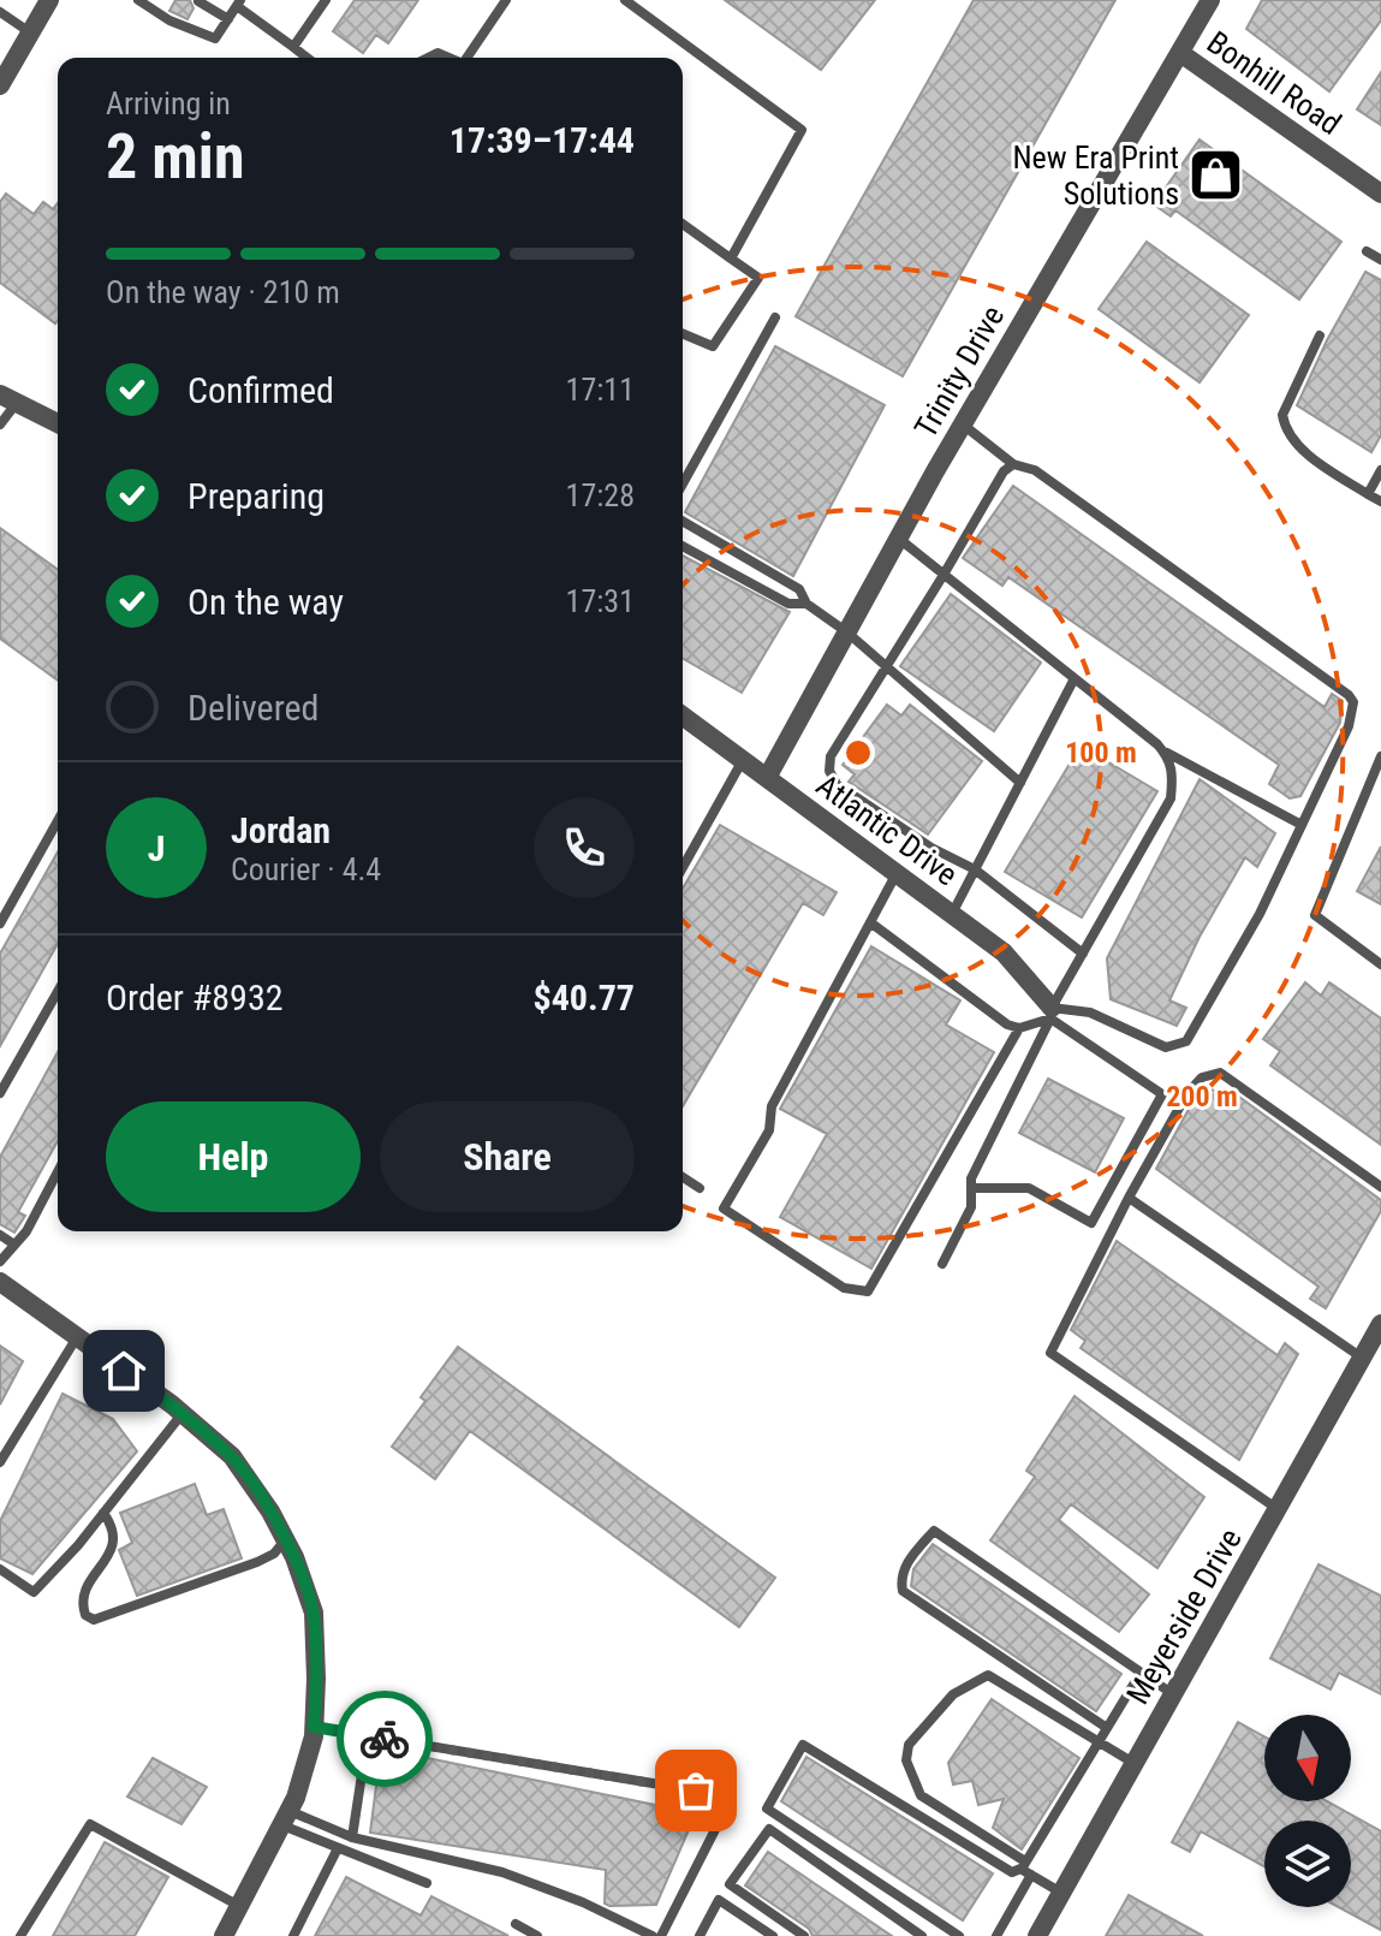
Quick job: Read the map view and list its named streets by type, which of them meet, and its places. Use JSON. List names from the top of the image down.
{
  "streets": {
    "street": [
      "Bonhill Road",
      "Trinity Drive",
      "Atlantic Drive",
      "Meyerside Drive"
    ]
  },
  "crossings": [
    ["Bonhill Road", "Trinity Drive"],
    ["Trinity Drive", "Atlantic Drive"]
  ],
  "places": {
    "shop": ["New Era Print Solutions"]
  },
  "north": "bottom",
  "page": {
    "heading": ["2 min", "Arriving in", "17:39–17:44"],
    "panel": [
      "Jordan",
      "Courier · 4.4",
      "Order #8932",
      "$40.77"
    ],
    "bar": "On the way · 210 m",
    "list": [
      ["Confirmed", "17:11"],
      ["Preparing", "17:28"],
      ["On the way", "17:31"],
      "Delivered"
    ],
    "round": "J",
    "buttons": ["Help", "Share"]
  },
  "rings": ["100 m", "200 m"]
}
